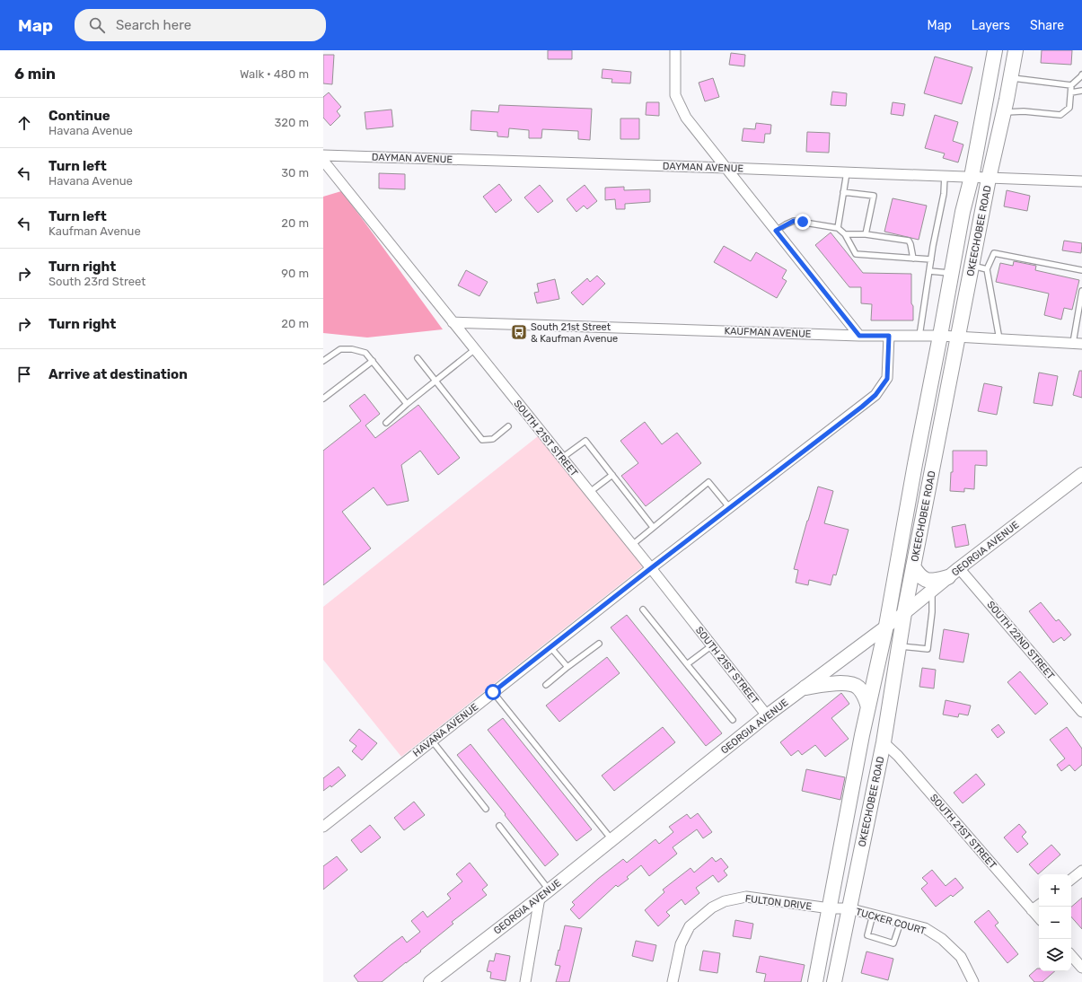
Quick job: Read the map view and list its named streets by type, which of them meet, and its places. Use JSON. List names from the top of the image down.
{
  "streets": {
    "main road": ["OKEECHOBEE ROAD"],
    "street": [
      "DAYMAN AVENUE",
      "KAUFMAN AVENUE",
      "SOUTH 21ST STREET",
      "GEORGIA AVENUE",
      "SOUTH 22ND STREET",
      "HAVANA AVENUE",
      "FULTON DRIVE",
      "TUCKER COURT"
    ]
  },
  "crossings": [
    ["DAYMAN AVENUE", "OKEECHOBEE ROAD"],
    ["OKEECHOBEE ROAD", "KAUFMAN AVENUE"],
    ["OKEECHOBEE ROAD", "SOUTH 21ST STREET"],
    ["OKEECHOBEE ROAD", "GEORGIA AVENUE"],
    ["OKEECHOBEE ROAD", "FULTON DRIVE"],
    ["OKEECHOBEE ROAD", "TUCKER COURT"],
    ["KAUFMAN AVENUE", "SOUTH 21ST STREET"],
    ["KAUFMAN AVENUE", "HAVANA AVENUE"],
    ["SOUTH 21ST STREET", "GEORGIA AVENUE"],
    ["SOUTH 21ST STREET", "HAVANA AVENUE"],
    ["GEORGIA AVENUE", "SOUTH 22ND STREET"],
    ["FULTON DRIVE", "TUCKER COURT"]
  ],
  "places": {
    "bus stop": ["South 21st Street & Kaufman Avenue"]
  },
  "page": {
    "header": "Map",
    "search": "Search here",
    "nav": ["Map", "Layers", "Share"],
    "heading": ["6 min", "Walk · 480 m"],
    "list": [
      ["Continue", "Havana Avenue", "320 m"],
      ["Turn left", "Havana Avenue", "30 m"],
      ["Turn left", "Kaufman Avenue", "20 m"],
      ["Turn right", "South 23rd Street", "90 m"],
      ["Turn right", "20 m"],
      "Arrive at destination"
    ],
    "map_buttons": ["+", "−"]
  }
}
